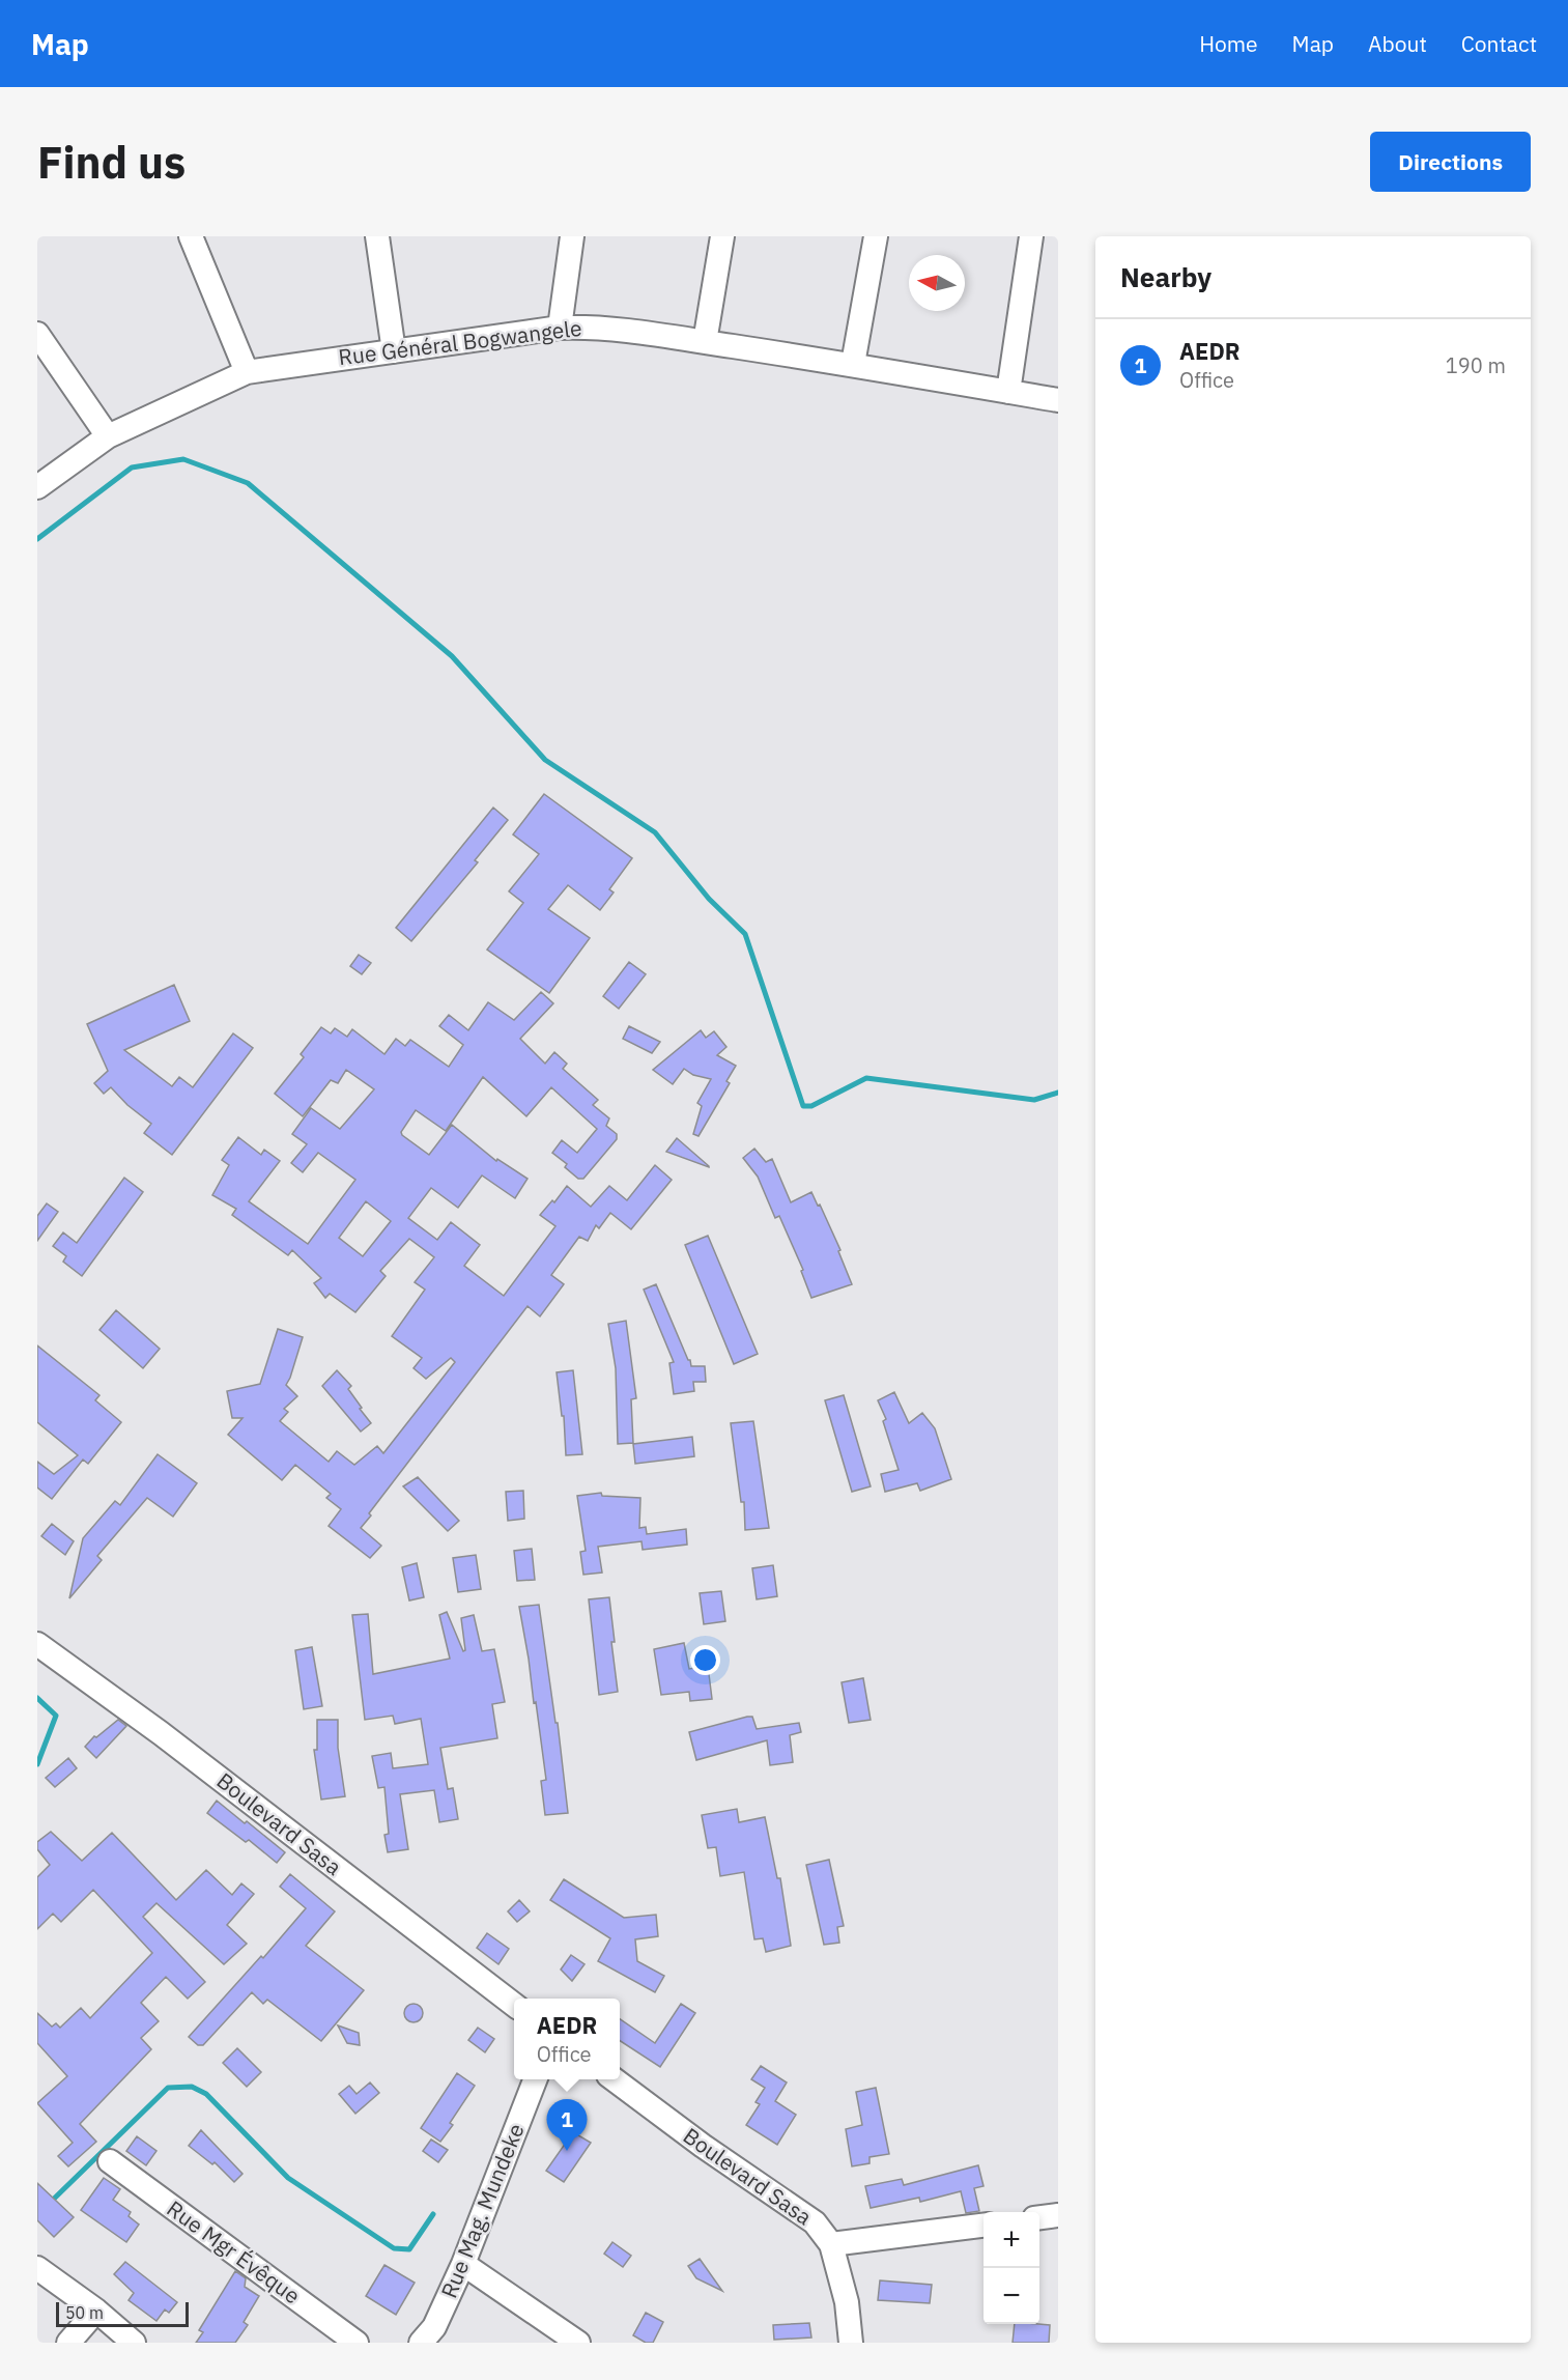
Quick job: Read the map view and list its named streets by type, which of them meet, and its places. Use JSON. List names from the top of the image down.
{
  "streets": {
    "street": [
      "Rue Général Bogwangele",
      "Boulevard Sasa",
      "Rue Mag. Mundeke",
      "Rue Mgr Évêque"
    ]
  },
  "scale_bar": "50 m",
  "north": "left",
  "page": {
    "header": "Map",
    "nav": [
      "Home",
      "Map",
      "About",
      "Contact"
    ],
    "buttons": "Directions",
    "title": "Find us",
    "heading": "Nearby",
    "list": [
      {
        "mark": "1",
        "name": "AEDR",
        "note": "Office",
        "value": "190 m"
      }
    ],
    "popup": ["AEDR", "Office"],
    "pins": "1",
    "map_buttons": ["+", "−"],
    "scale": "50 m"
  }
}
